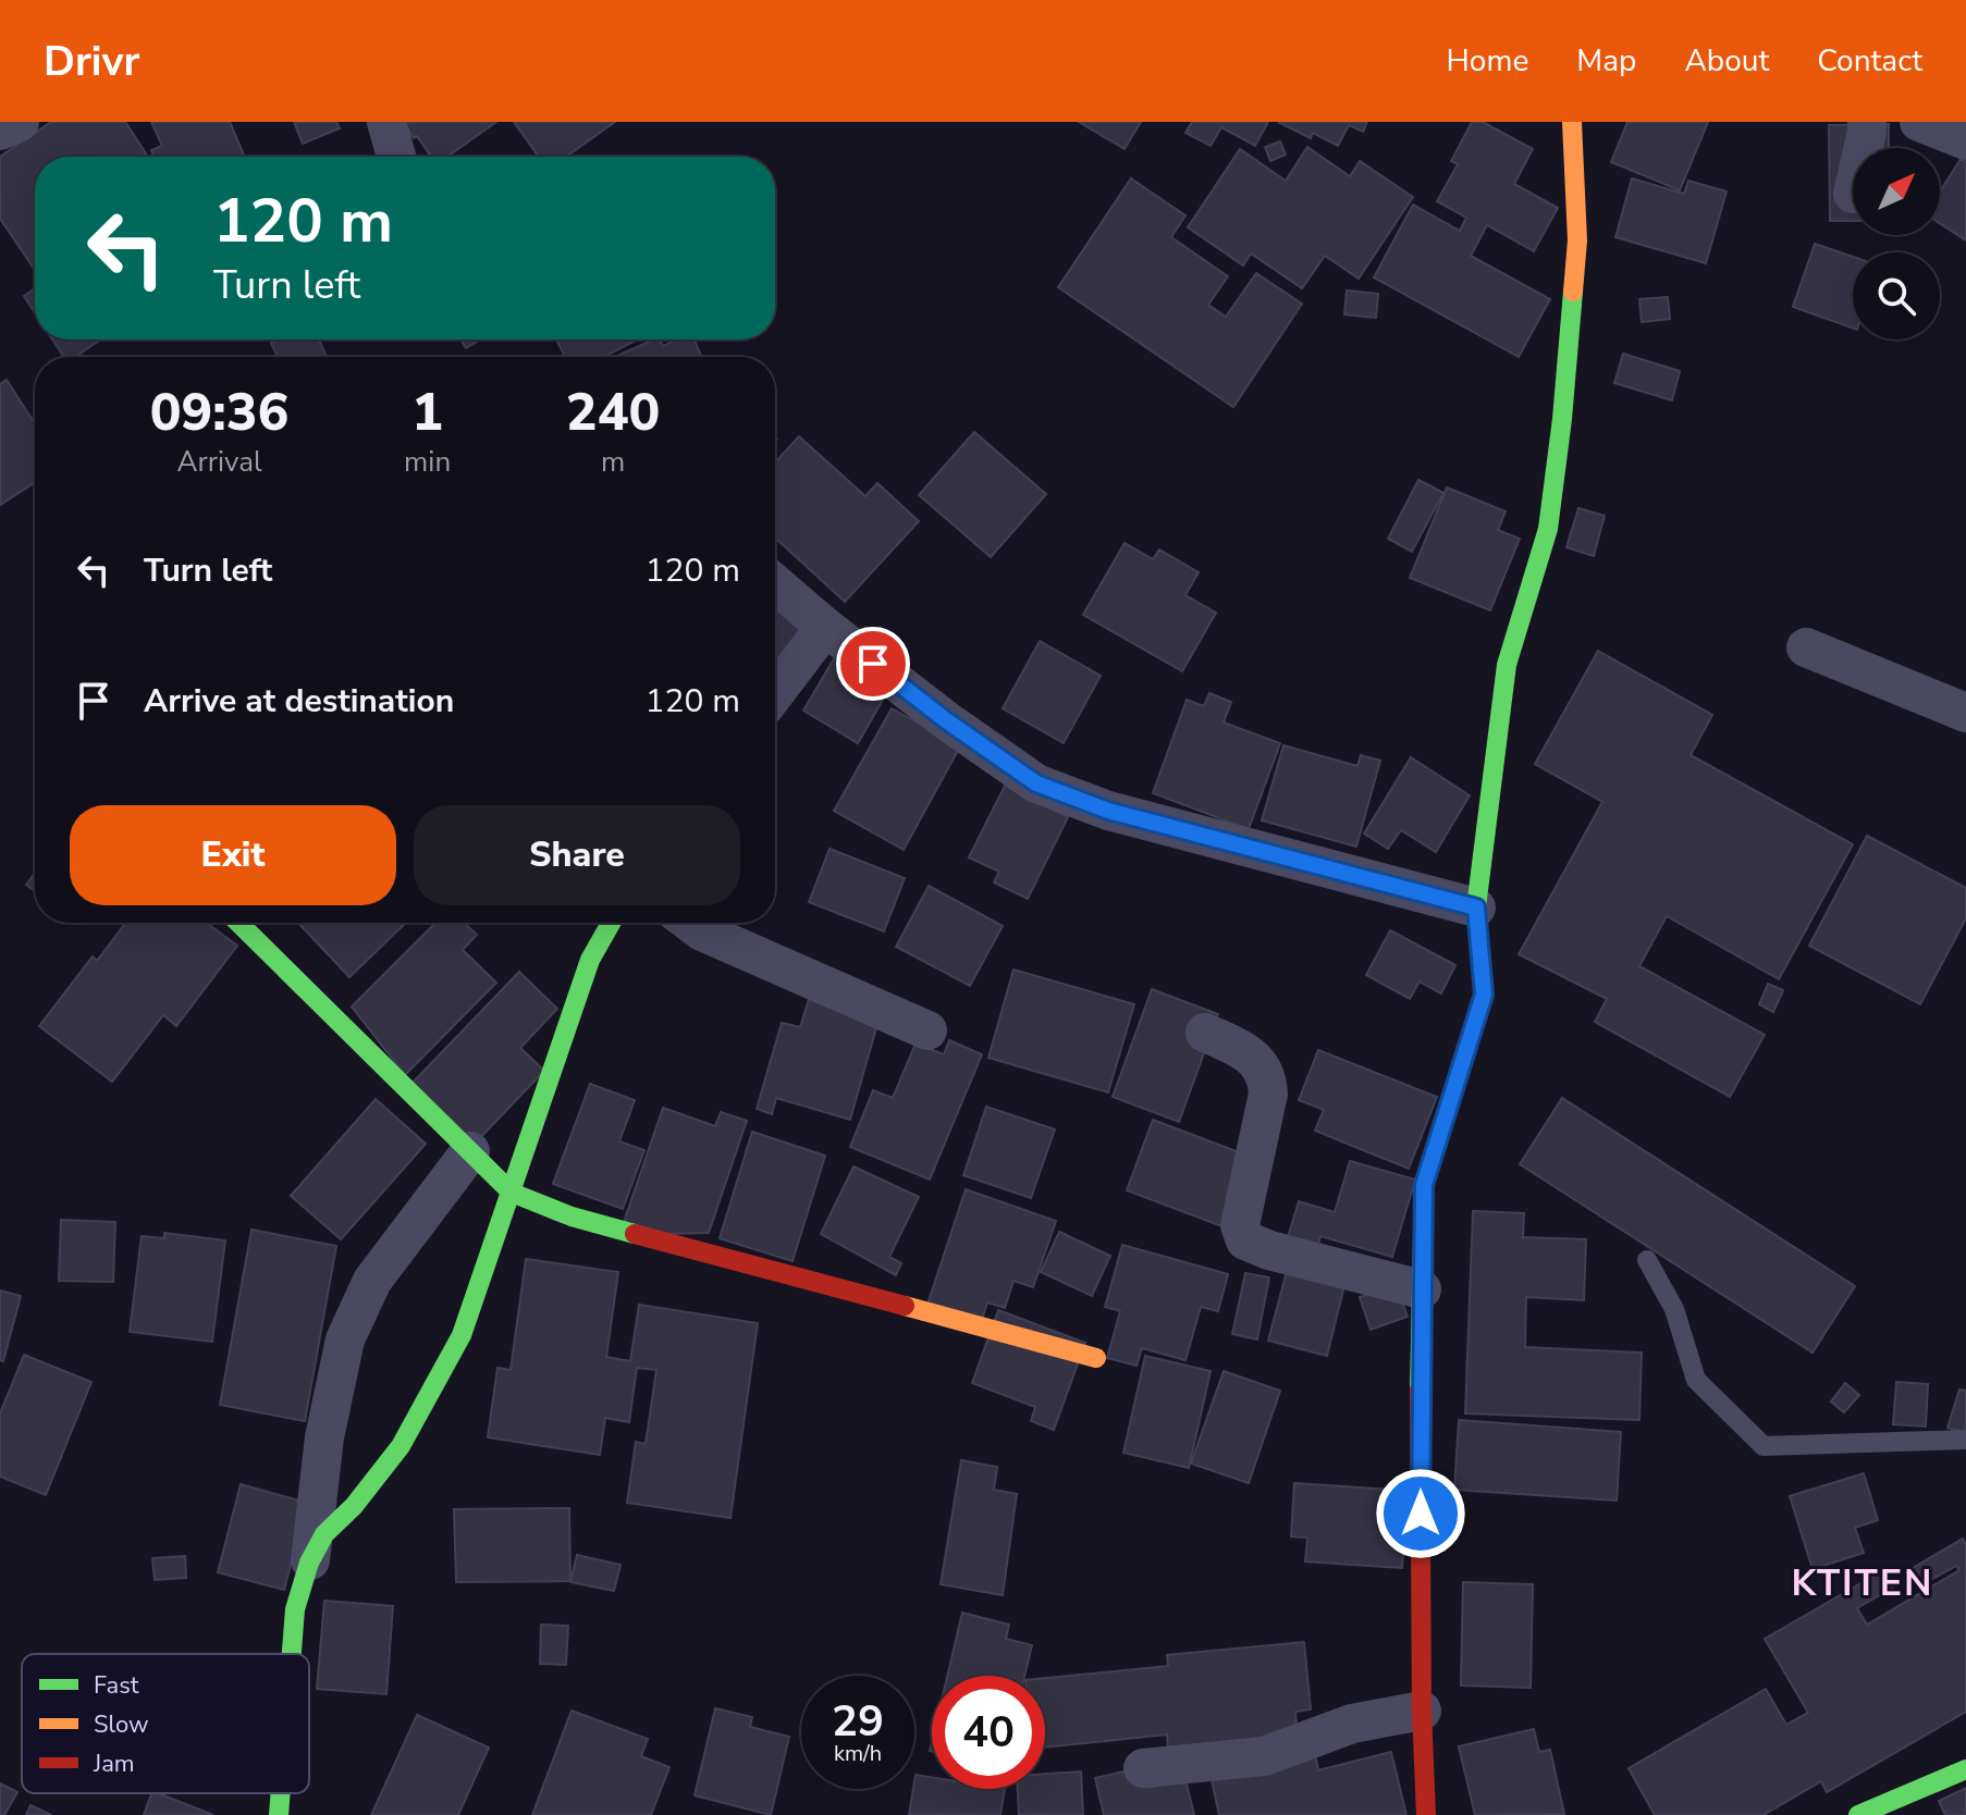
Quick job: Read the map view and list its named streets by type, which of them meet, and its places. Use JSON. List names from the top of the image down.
{
  "districts": ["KTITEN"],
  "legend": ["Fast", "Slow", "Jam"],
  "north": "top right",
  "page": {
    "header": "Drivr",
    "nav": [
      "Home",
      "Map",
      "About",
      "Contact"
    ],
    "turn": ["120 m", "Turn left"],
    "eta": [
      "09:36",
      "Arrival",
      "1",
      "min",
      "240",
      "m"
    ],
    "list": [
      {
        "name": "Turn left",
        "value": "120 m"
      },
      {
        "name": "Arrive at destination",
        "value": "120 m"
      }
    ],
    "buttons": ["Exit", "Share"],
    "speed": "29 km/h",
    "limit": "40"
  }
}
